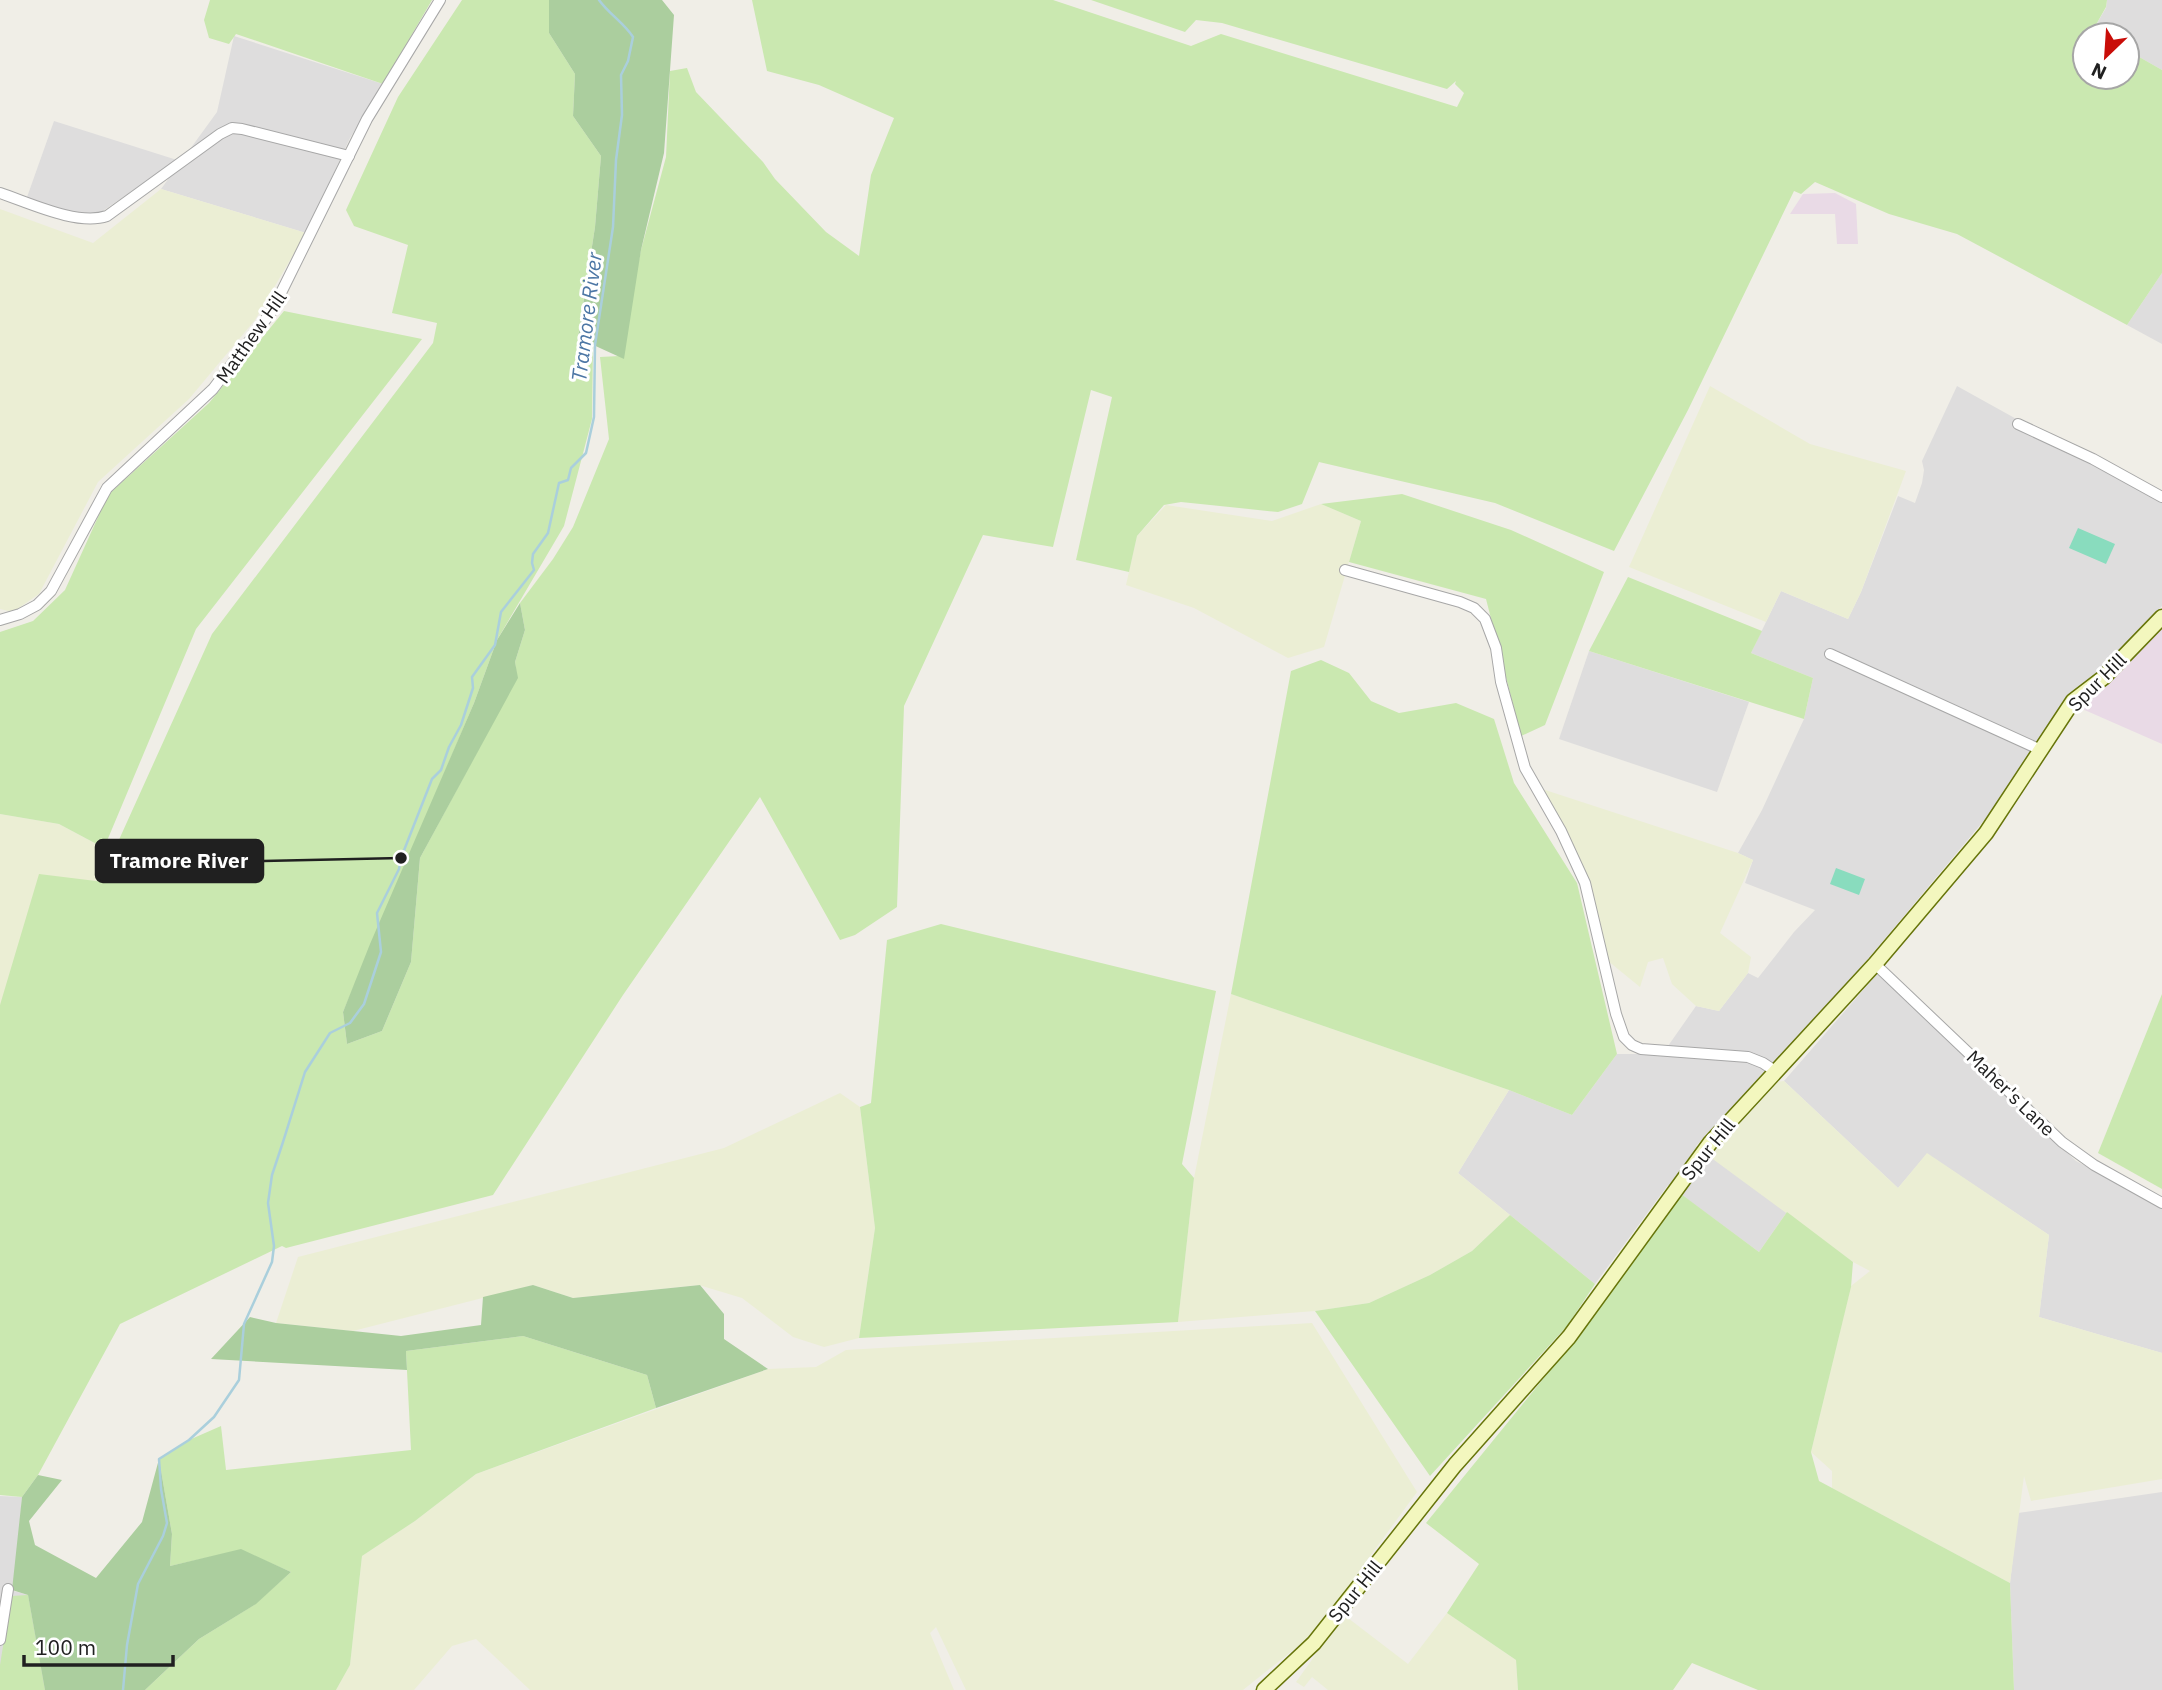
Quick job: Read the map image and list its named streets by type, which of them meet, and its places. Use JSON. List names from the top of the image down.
{
  "streets": {
    "street": ["Matthew Hill", "Spur Hill", "Maher's Lane"]
  },
  "crossings": [
    ["Spur Hill", "Maher's Lane"]
  ],
  "water": ["Tramore River"],
  "places": ["Tramore River"],
  "scale_bar": "100 m",
  "north": "bottom left"
}
